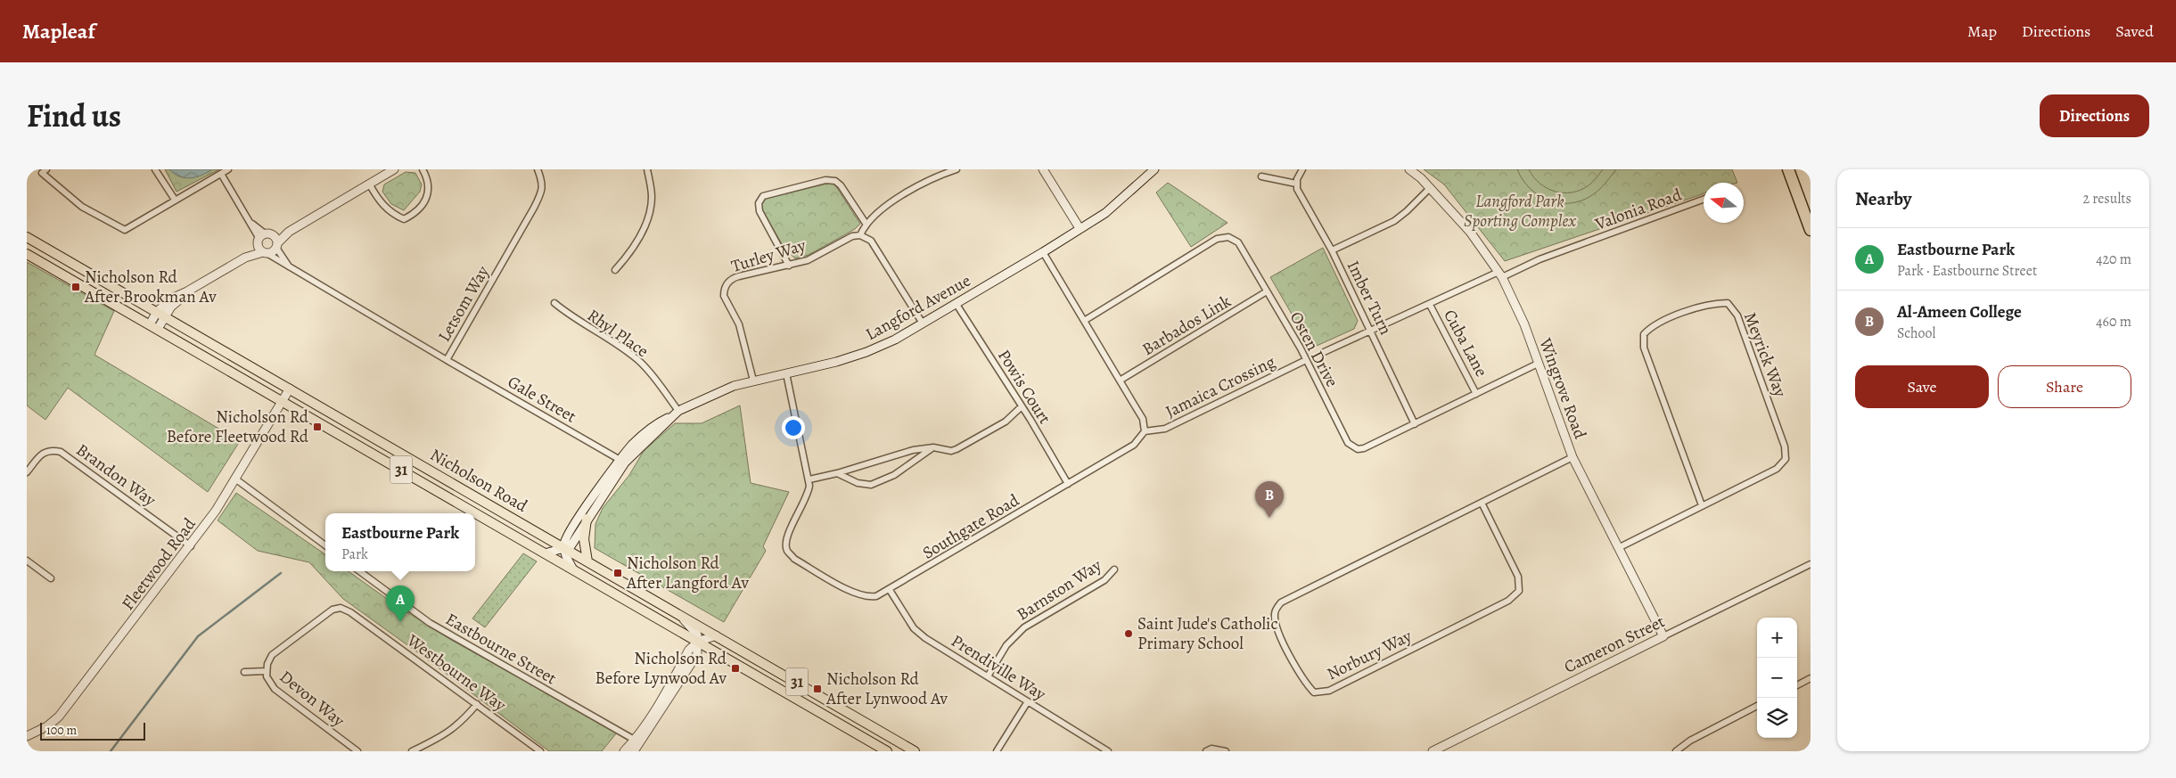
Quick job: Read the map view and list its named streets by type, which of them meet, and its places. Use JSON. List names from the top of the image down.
{
  "streets": {
    "main road": ["31", "Nicholson Road"],
    "street": [
      "Valonia Road",
      "Turley Way",
      "Imber Turn",
      "Letsom Way",
      "Langford Avenue",
      "Barbados Link",
      "Rhyl Place",
      "Cuba Lane",
      "Osten Drive",
      "Meyrick Way",
      "Powis Court",
      "Jamaica Crossing",
      "Wingrove Road",
      "Gale Street",
      "Brandon Way",
      "Southgate Road",
      "Fleetwood Road",
      "Barnston Way",
      "Cameron Street",
      "Eastbourne Street",
      "Norbury Way",
      "Prendiville Way",
      "Westbourne Way",
      "Devon Way"
    ]
  },
  "crossings": [
    ["Valonia Road", "Wingrove Road"],
    ["Turley Way", "Langford Avenue"],
    ["Imber Turn", "Osten Drive"],
    ["Letsom Way", "Gale Street"],
    ["Langford Avenue", "Rhyl Place"],
    ["Langford Avenue", "Powis Court"],
    ["Langford Avenue", "Gale Street"],
    ["Langford Avenue", "Nicholson Road"],
    ["Langford Avenue", "Southgate Road"],
    ["Barbados Link", "Osten Drive"],
    ["Cuba Lane", "Osten Drive"],
    ["Osten Drive", "Jamaica Crossing"],
    ["Osten Drive", "Wingrove Road"],
    ["Meyrick Way", "Wingrove Road"],
    ["Powis Court", "Southgate Road"],
    ["Jamaica Crossing", "Southgate Road"],
    ["Wingrove Road", "Cameron Street"],
    ["Wingrove Road", "Norbury Way"],
    ["Brandon Way", "Fleetwood Road"],
    ["Nicholson Road", "Fleetwood Road"],
    ["Southgate Road", "Prendiville Way"],
    ["Barnston Way", "Prendiville Way"],
    ["Westbourne Way", "Devon Way"]
  ],
  "parks": ["Langford Park Sporting Complex"],
  "places": {
    "transit": [
      "Nicholson Rd After Brookman Av",
      "Nicholson Rd Before Fleetwood Rd",
      "Nicholson Rd After Langford Av",
      "Nicholson Rd Before Lynwood Av",
      "Nicholson Rd After Lynwood Av"
    ],
    "other": ["Saint Jude's Catholic Primary School"]
  },
  "scale_bar": "100 m",
  "north": "left",
  "page": {
    "header": "Mapleaf",
    "nav": ["Map", "Directions", "Saved"],
    "title": "Find us",
    "buttons": [
      "Directions",
      ["Save", "Share"]
    ],
    "heading": ["Nearby", "2 results"],
    "list": [
      {
        "mark": "A",
        "name": "Eastbourne Park",
        "note": "Park · Eastbourne Street",
        "value": "420 m"
      },
      {
        "mark": "B",
        "name": "Al-Ameen College",
        "note": "School",
        "value": "460 m"
      }
    ],
    "pins": ["B", "A"],
    "popup": ["Eastbourne Park", "Park"],
    "map_buttons": ["+", "−"],
    "scale": "100 m"
  }
}
